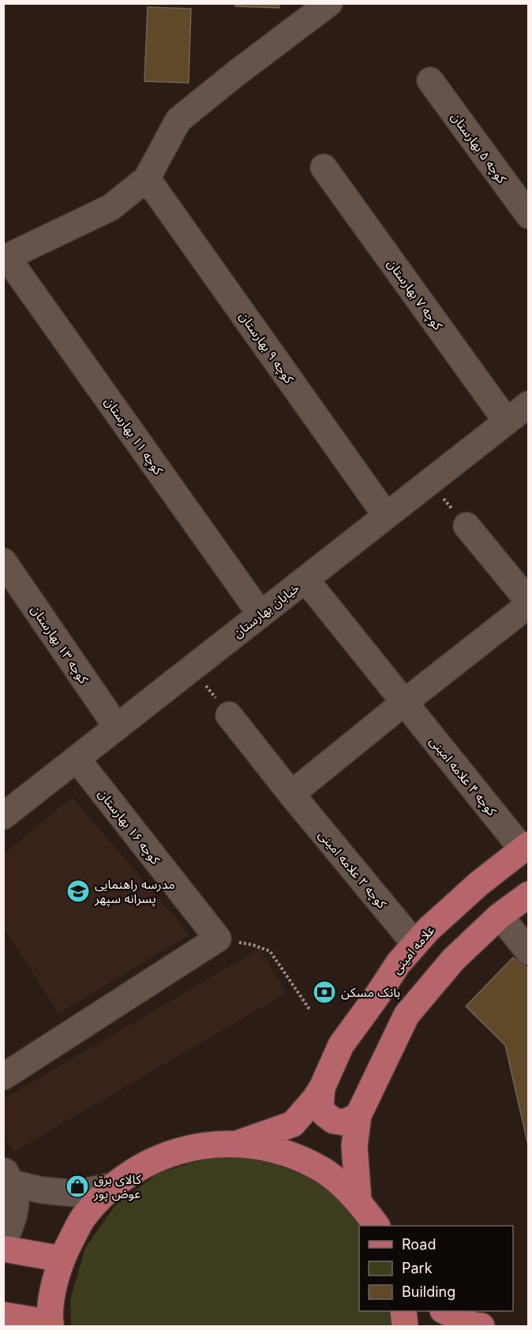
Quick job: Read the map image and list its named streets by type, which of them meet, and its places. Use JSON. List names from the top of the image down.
{
  "streets": {
    "main road": ["علامه امینی"],
    "street": [
      "کوچه ۵ بهارستان",
      "کوچه ۷ بهارستان",
      "کوچه ۹ بهارستان",
      "کوچه ۱۱ بهارستان",
      "خیابان بهارستان",
      "کوچه ۱۳ بهارستان",
      "کوچه ۴ علامه امینی",
      "کوچه ۱۶ بهارستان",
      "کوچه ۲ علامه امینی"
    ]
  },
  "crossings": [
    ["کوچه ۷ بهارستان", "خیابان بهارستان"],
    ["کوچه ۹ بهارستان", "خیابان بهارستان"],
    ["کوچه ۱۱ بهارستان", "خیابان بهارستان"],
    ["خیابان بهارستان", "کوچه ۱۳ بهارستان"],
    ["خیابان بهارستان", "کوچه ۴ علامه امینی"],
    ["خیابان بهارستان", "کوچه ۱۶ بهارستان"],
    ["کوچه ۴ علامه امینی", "علامه امینی"],
    ["کوچه ۲ علامه امینی", "علامه امینی"]
  ],
  "places": {
    "school or university": ["مدرسه راهنمایی پسرانه سپهر"],
    "bank": ["بانک مسکن"],
    "shop": ["کالای برق عوض پور"]
  },
  "legend": ["Road", "Park", "Building"]
}
